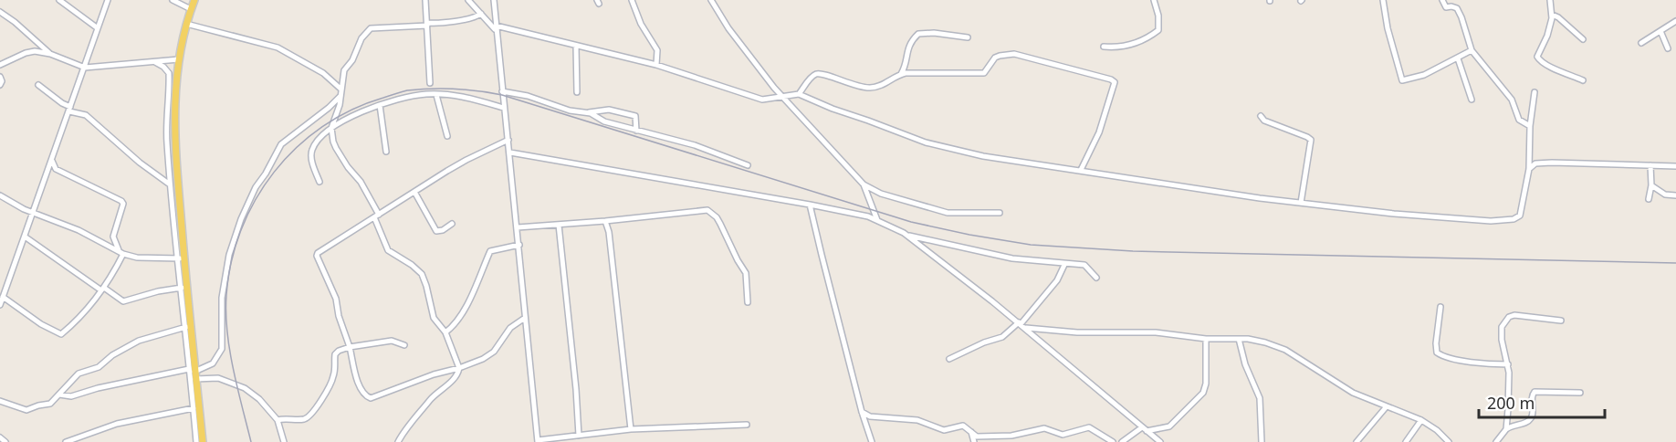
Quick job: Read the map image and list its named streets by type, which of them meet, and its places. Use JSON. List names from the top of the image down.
{
  "scale_bar": "200 m"
}
